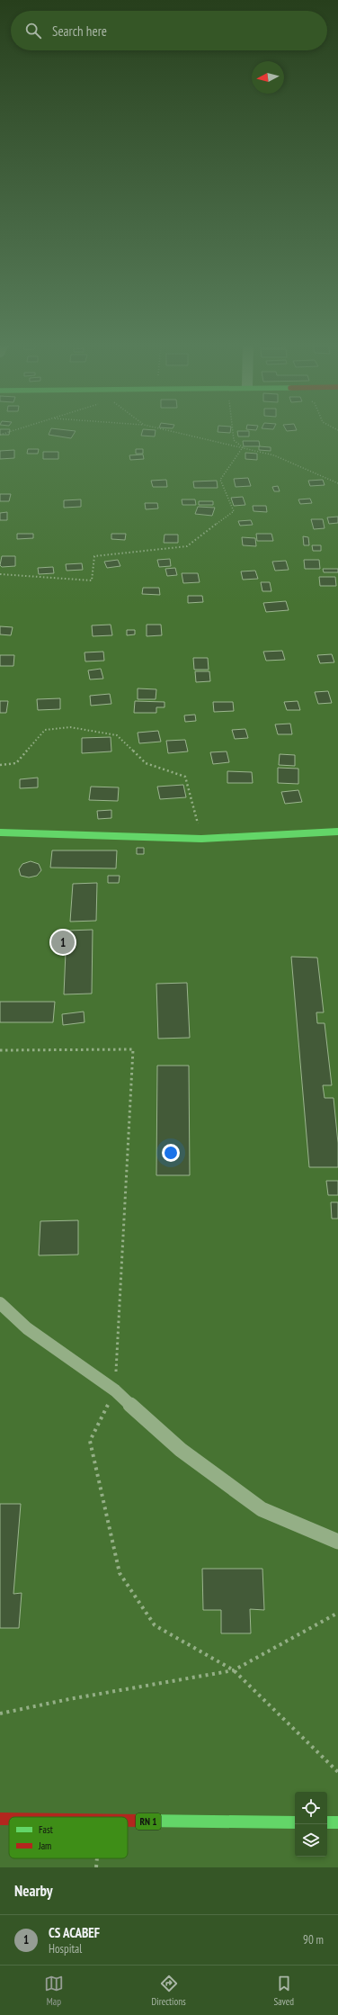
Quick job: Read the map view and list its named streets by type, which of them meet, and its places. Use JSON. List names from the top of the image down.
{
  "streets": {
    "street": ["RN 1"]
  },
  "legend": ["Fast", "Jam"],
  "north": "left",
  "page": {
    "search": "Search here",
    "pins": "1",
    "heading": "Nearby",
    "list": [
      {
        "mark": "1",
        "name": "CS ACABEF",
        "note": "Hospital",
        "value": "90 m"
      }
    ],
    "nav": ["Map", "Directions", "Saved"]
  }
}
